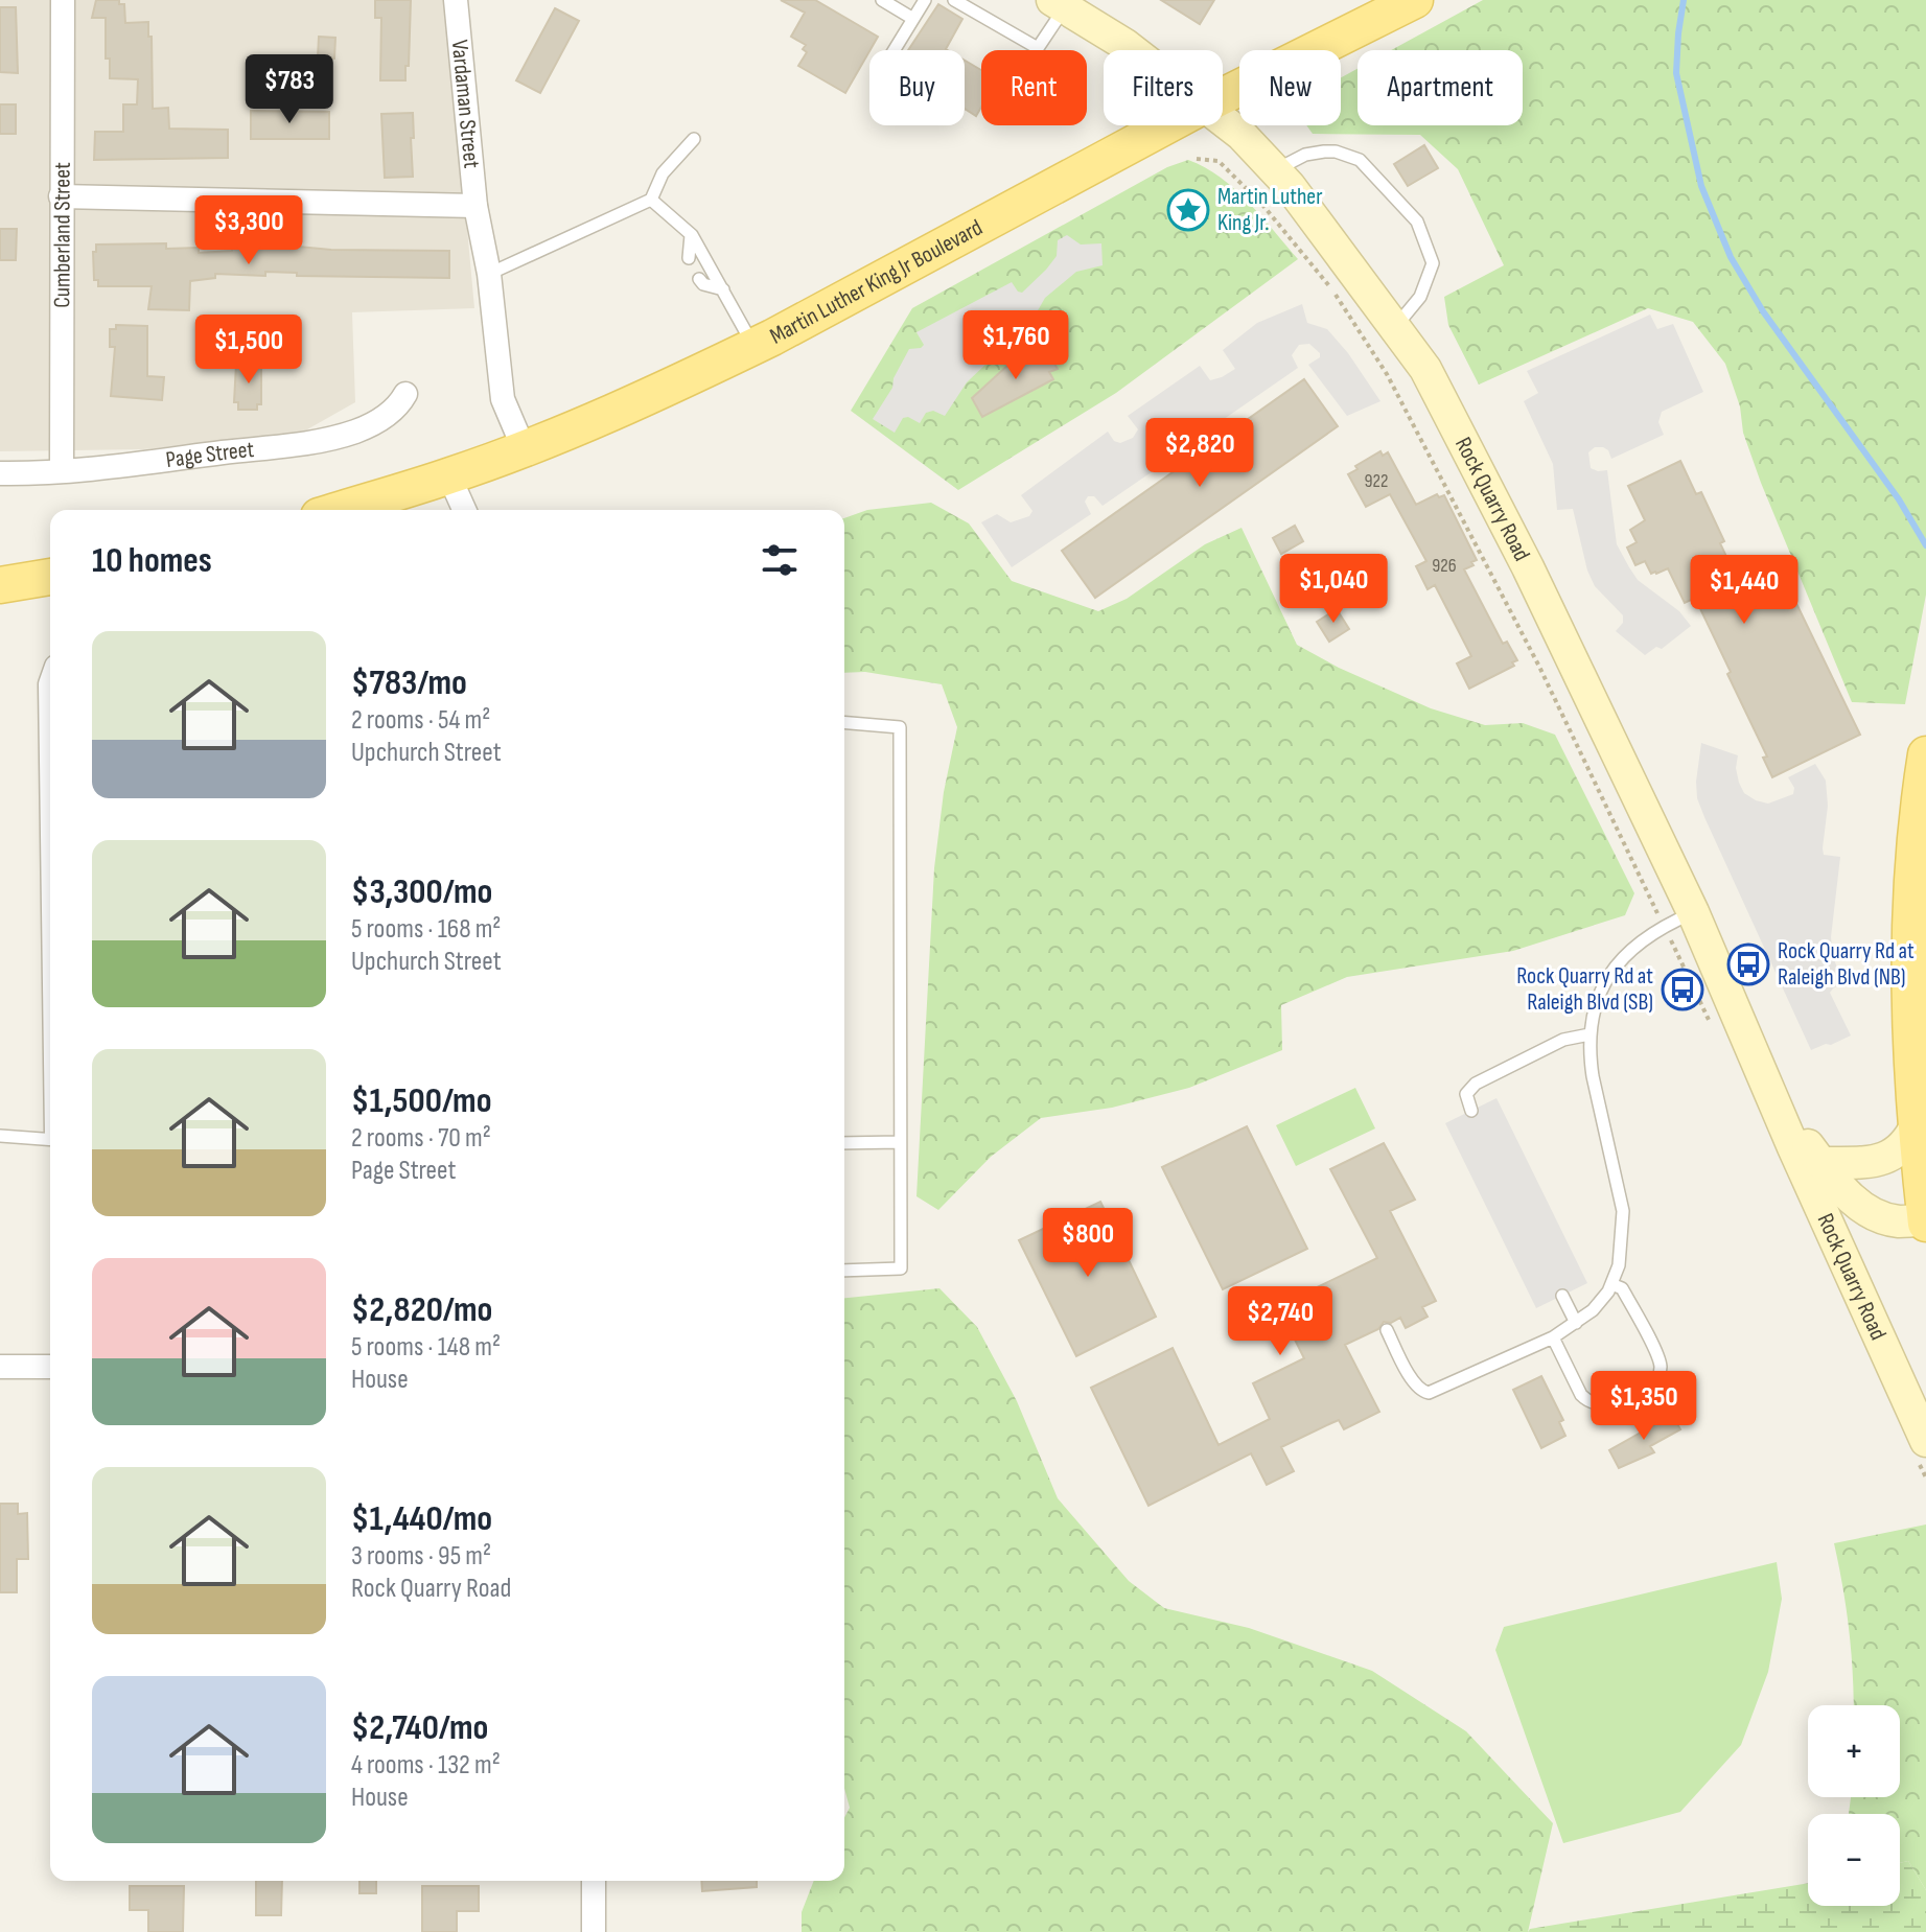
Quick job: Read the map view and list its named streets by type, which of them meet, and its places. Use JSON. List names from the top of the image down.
{
  "streets": {
    "main road": ["Martin Luther King Jr Boulevard", "Rock Quarry Road"],
    "street": ["Vardaman Street", "Cumberland Street", "Page Street"]
  },
  "crossings": [
    ["Vardaman Street", "Martin Luther King Jr Boulevard"],
    ["Cumberland Street", "Page Street"]
  ],
  "places": {
    "place": ["Martin Luther King Jr."],
    "bus stop": ["Rock Quarry Rd at Raleigh Blvd (NB)", "Rock Quarry Rd at Raleigh Blvd (SB)"]
  },
  "house_numbers": ["922", "926"],
  "page": {
    "chip": [
      "Buy",
      "Rent",
      "Filters",
      "New",
      "Apartment"
    ],
    "price": [
      "$783",
      "$3,300",
      "$1,760",
      "$1,500",
      "$2,820",
      "$1,040",
      "$1,440",
      "$800",
      "$2,740",
      "$1,350"
    ],
    "heading": "10 homes",
    "list": [
      {
        "name": "$783/mo",
        "note": "2 rooms · 54 m² · Upchurch Street"
      },
      {
        "name": "$3,300/mo",
        "note": "5 rooms · 168 m² · Upchurch Street"
      },
      {
        "name": "$1,500/mo",
        "note": "2 rooms · 70 m² · Page Street"
      },
      {
        "name": "$2,820/mo",
        "note": "5 rooms · 148 m² · House"
      },
      {
        "name": "$1,440/mo",
        "note": "3 rooms · 95 m² · Rock Quarry Road"
      },
      {
        "name": "$2,740/mo",
        "note": "4 rooms · 132 m² · House"
      }
    ],
    "map_buttons": ["+", "−"]
  }
}
